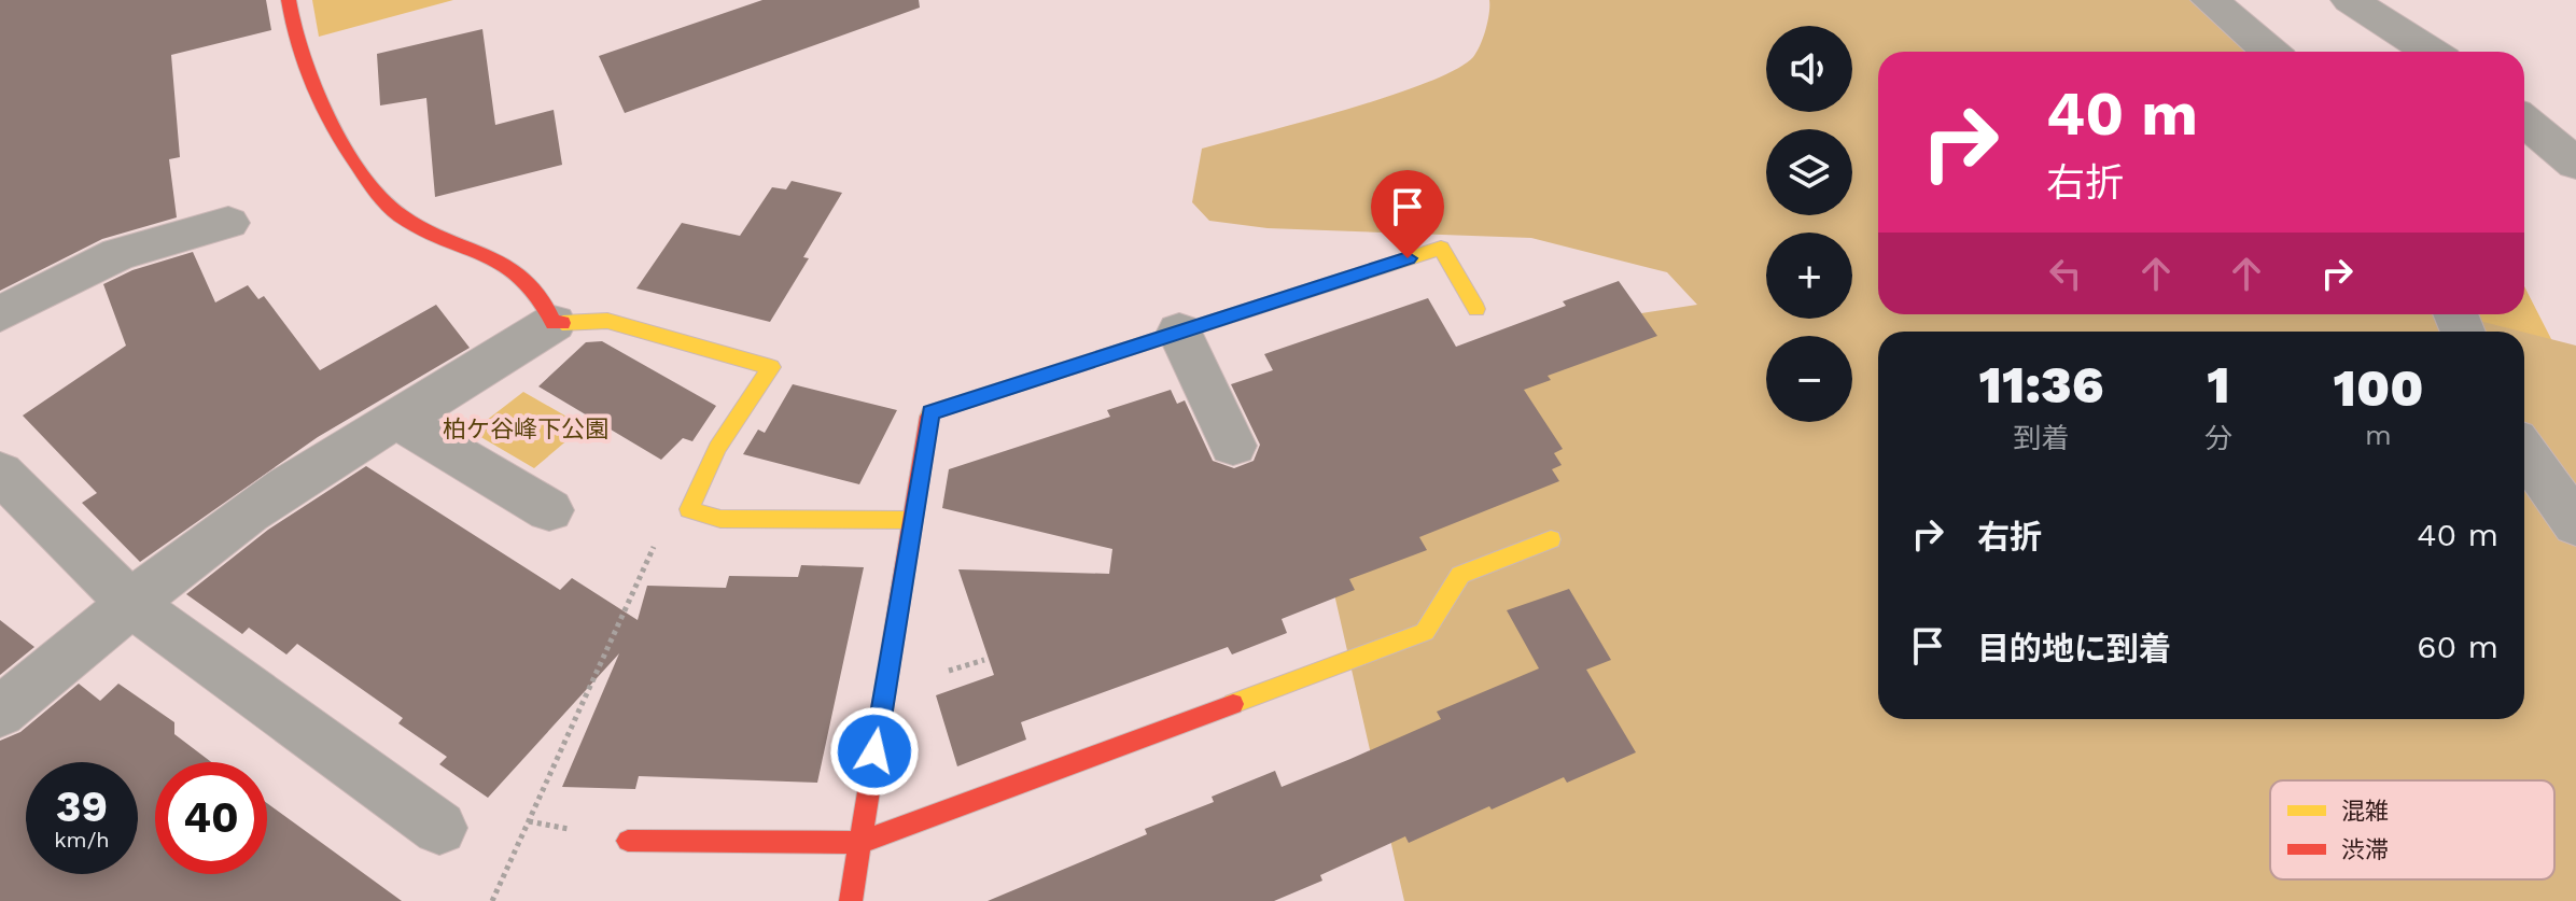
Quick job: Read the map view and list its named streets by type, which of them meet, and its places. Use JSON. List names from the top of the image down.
{
  "parks": ["柏ケ谷峰下公園"],
  "legend": ["混雑", "渋滞"],
  "page": {
    "map_buttons": ["+", "−"],
    "turn": ["40 m", "右折"],
    "eta": [
      "11:36",
      "到着",
      "1",
      "分",
      "100",
      "m"
    ],
    "list": [
      {
        "name": "右折",
        "value": "40 m"
      },
      {
        "name": "目的地に到着",
        "value": "60 m"
      }
    ],
    "speed": "39 km/h",
    "limit": "40"
  }
}
